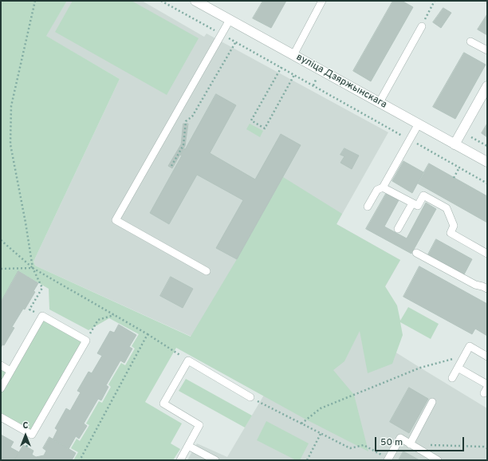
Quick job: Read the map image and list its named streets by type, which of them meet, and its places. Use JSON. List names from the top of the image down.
{
  "streets": {
    "street": ["вуліца Дзяржынскага"]
  },
  "scale_bar": "50 m",
  "north": "top"
}
